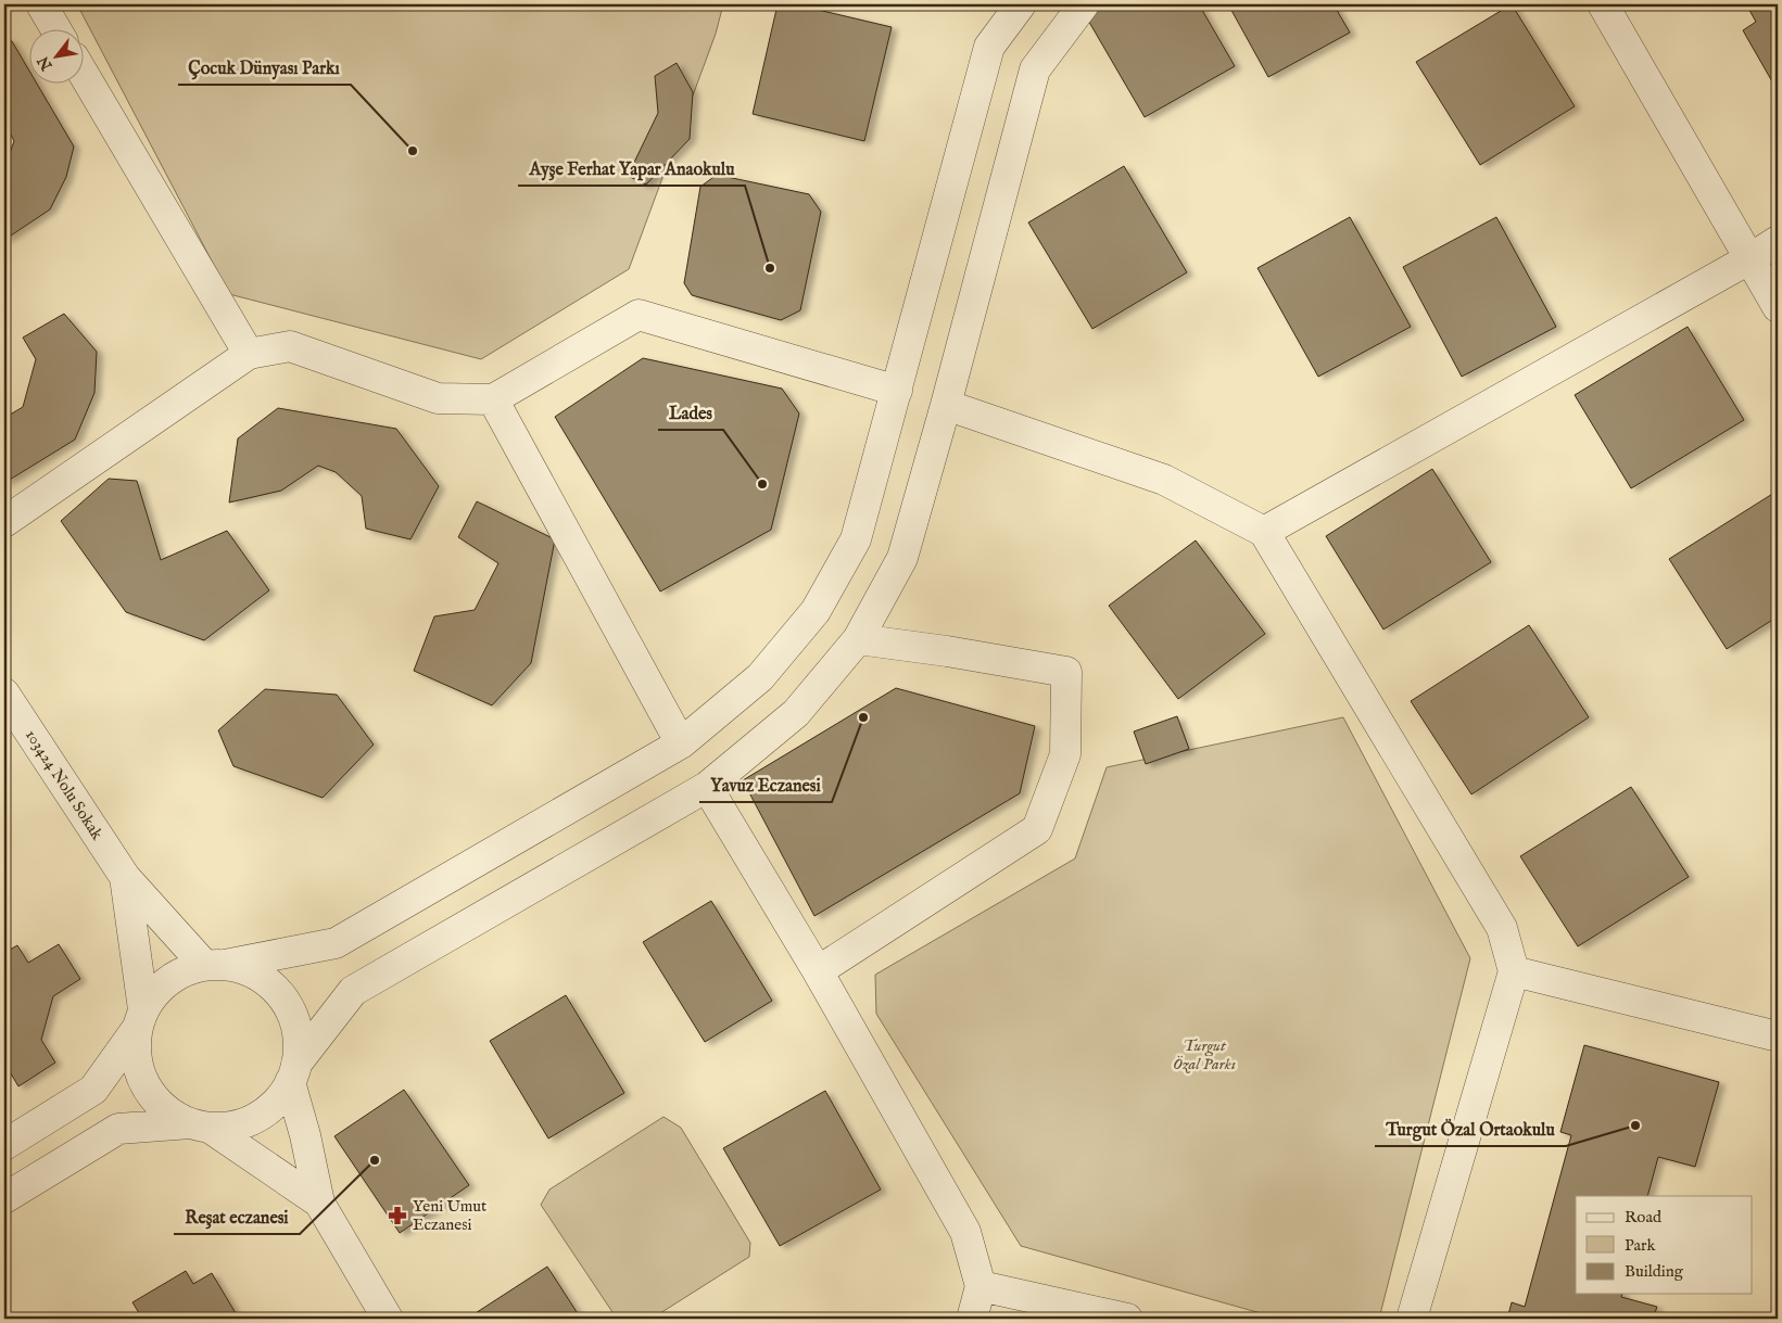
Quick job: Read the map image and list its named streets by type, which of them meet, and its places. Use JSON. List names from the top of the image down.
{
  "streets": {
    "street": ["103424 Nolu Sokak"]
  },
  "parks": ["Turgut Özal Parkı"],
  "places": {
    "other": [
      "Çocuk Dünyası Parkı",
      "Ayşe Ferhat Yapar Anaokulu",
      "Lades",
      "Yavuz Eczanesi",
      "Turgut Özal Ortaokulu",
      "Reşat eczanesi"
    ],
    "pharmacy": ["Yeni Umut Eczanesi"]
  },
  "legend": ["Road", "Park", "Building"],
  "north": "bottom left"
}
